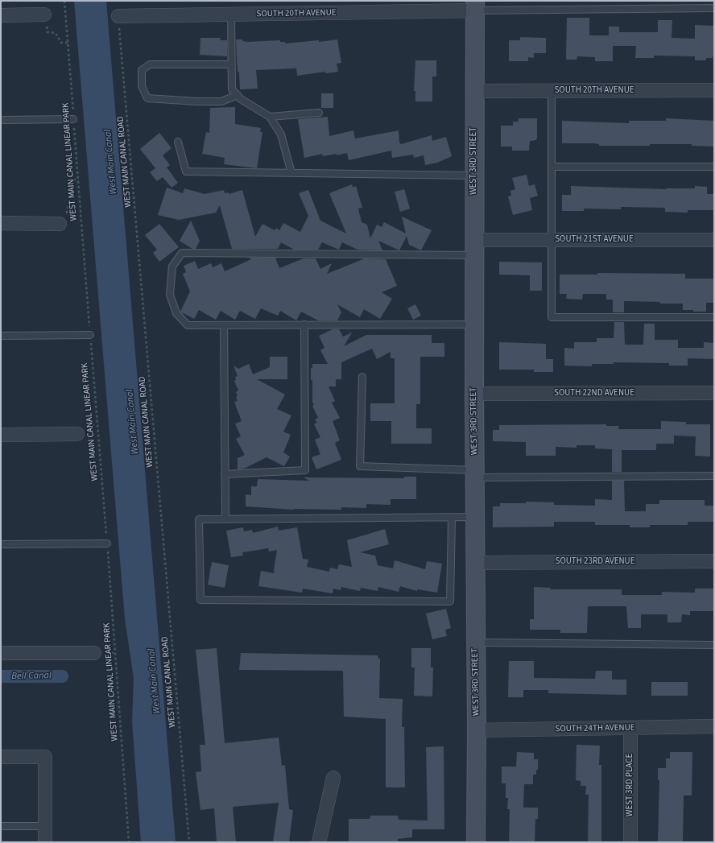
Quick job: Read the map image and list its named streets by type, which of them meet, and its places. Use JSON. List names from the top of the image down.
{
  "streets": {
    "street": [
      "SOUTH 20TH AVENUE",
      "WEST 3RD STREET",
      "SOUTH 21ST AVENUE",
      "SOUTH 22ND AVENUE",
      "SOUTH 23RD AVENUE",
      "SOUTH 24TH AVENUE",
      "WEST 3RD PLACE"
    ],
    "path": ["WEST MAIN CANAL LINEAR PARK", "WEST MAIN CANAL ROAD"]
  },
  "crossings": [
    ["SOUTH 20TH AVENUE", "WEST 3RD STREET"],
    ["SOUTH 20TH AVENUE", "WEST MAIN CANAL ROAD"],
    ["WEST 3RD STREET", "SOUTH 21ST AVENUE"],
    ["WEST 3RD STREET", "SOUTH 22ND AVENUE"],
    ["WEST 3RD STREET", "SOUTH 23RD AVENUE"],
    ["WEST 3RD STREET", "SOUTH 24TH AVENUE"],
    ["SOUTH 24TH AVENUE", "WEST 3RD PLACE"]
  ],
  "water": ["West Main Canal", "Bell Canal"]
}
